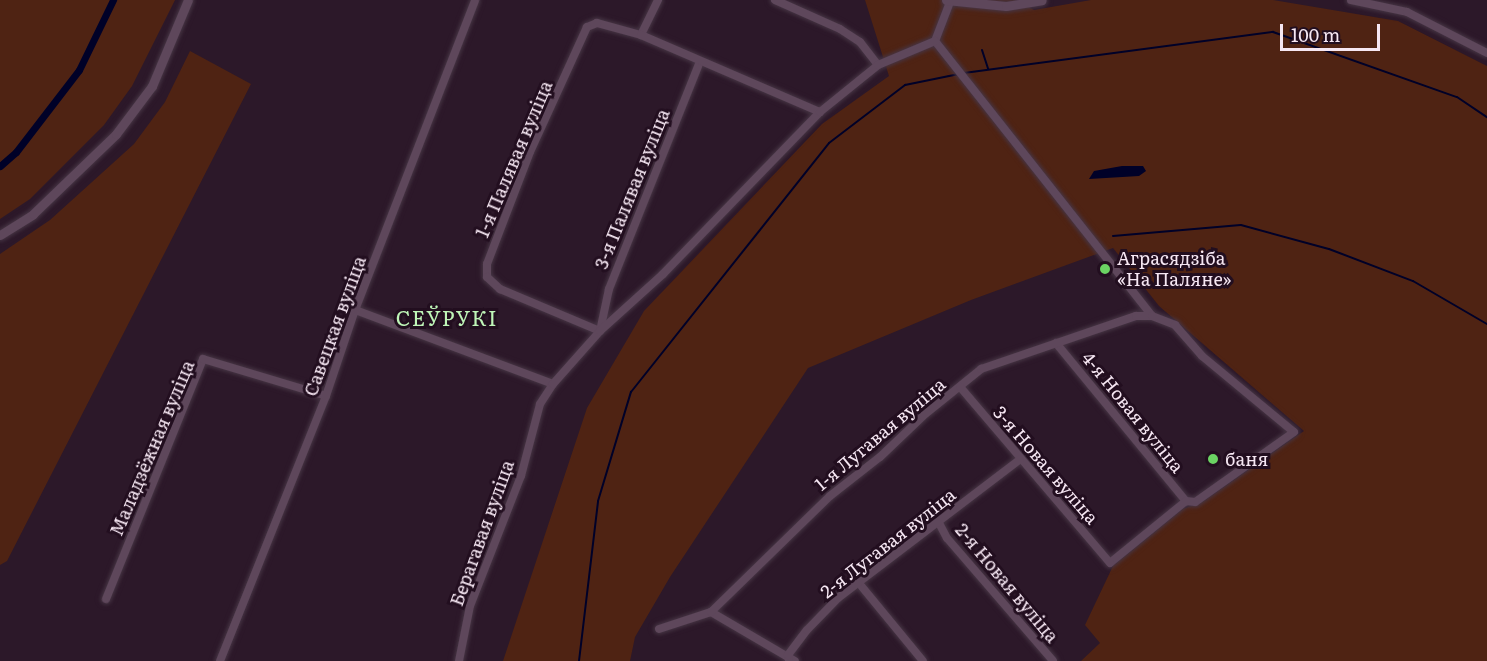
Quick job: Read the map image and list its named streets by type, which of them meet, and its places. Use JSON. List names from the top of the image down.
{
  "streets": {
    "street": [
      "1-я Палявая вуліца",
      "3-я Палявая вуліца",
      "Савецкая вуліца",
      "4-я Новая вуліца",
      "1-я Лугавая вуліца",
      "Маладзёжная вуліца",
      "3-я Новая вуліца",
      "Берагавая вуліца",
      "2-я Лугавая вуліца",
      "2-я Новая вуліца"
    ]
  },
  "crossings": [
    ["1-я Палявая вуліца", "3-я Палявая вуліца"],
    ["1-я Палявая вуліца", "Берагавая вуліца"],
    ["3-я Палявая вуліца", "Берагавая вуліца"],
    ["Савецкая вуліца", "Маладзёжная вуліца"],
    ["4-я Новая вуліца", "1-я Лугавая вуліца"],
    ["4-я Новая вуліца", "3-я Новая вуліца"],
    ["1-я Лугавая вуліца", "3-я Новая вуліца"],
    ["3-я Новая вуліца", "2-я Лугавая вуліца"],
    ["2-я Лугавая вуліца", "2-я Новая вуліца"]
  ],
  "districts": ["СЕЎРУКІ"],
  "places": ["Аграсядзіба «На Паляне»", "баня"],
  "scale_bar": "100 m"
}
